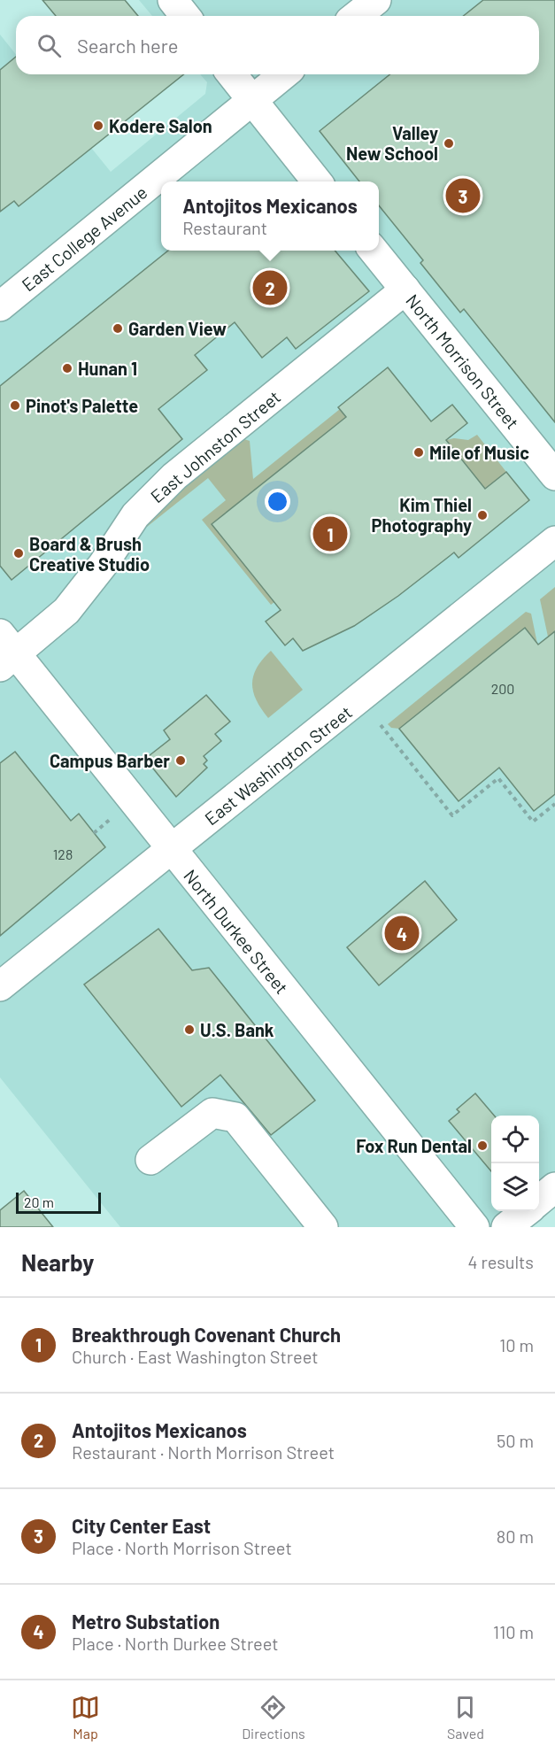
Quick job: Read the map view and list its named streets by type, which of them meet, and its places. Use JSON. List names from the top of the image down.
{
  "streets": {
    "street": [
      "East College Avenue",
      "North Morrison Street",
      "East Johnston Street",
      "East Washington Street",
      "North Durkee Street"
    ]
  },
  "crossings": [
    ["North Morrison Street", "East Johnston Street"],
    ["East Johnston Street", "North Durkee Street"],
    ["East Washington Street", "North Durkee Street"]
  ],
  "places": [
    "Kodere Salon",
    "Valley New School",
    "Garden View",
    "Hunan 1",
    "Pinot's Palette",
    "Mile of Music",
    "Kim Thiel Photography",
    "Board & Brush Creative Studio",
    "Campus Barber",
    "U.S. Bank",
    "Fox Run Dental"
  ],
  "house_numbers": ["200", "128"],
  "scale_bar": "20 m",
  "page": {
    "search": "Search here",
    "pins": [
      "3",
      "2",
      "1",
      "4"
    ],
    "popup": ["Antojitos Mexicanos", "Restaurant"],
    "scale": "20 m",
    "heading": ["Nearby", "4 results"],
    "list": [
      {
        "mark": "1",
        "name": "Breakthrough Covenant Church",
        "note": "Church · East Washington Street",
        "value": "10 m"
      },
      {
        "mark": "2",
        "name": "Antojitos Mexicanos",
        "note": "Restaurant · North Morrison Street",
        "value": "50 m"
      },
      {
        "mark": "3",
        "name": "City Center East",
        "note": "Place · North Morrison Street",
        "value": "80 m"
      },
      {
        "mark": "4",
        "name": "Metro Substation",
        "note": "Place · North Durkee Street",
        "value": "110 m"
      }
    ],
    "nav": ["Map", "Directions", "Saved"]
  }
}
